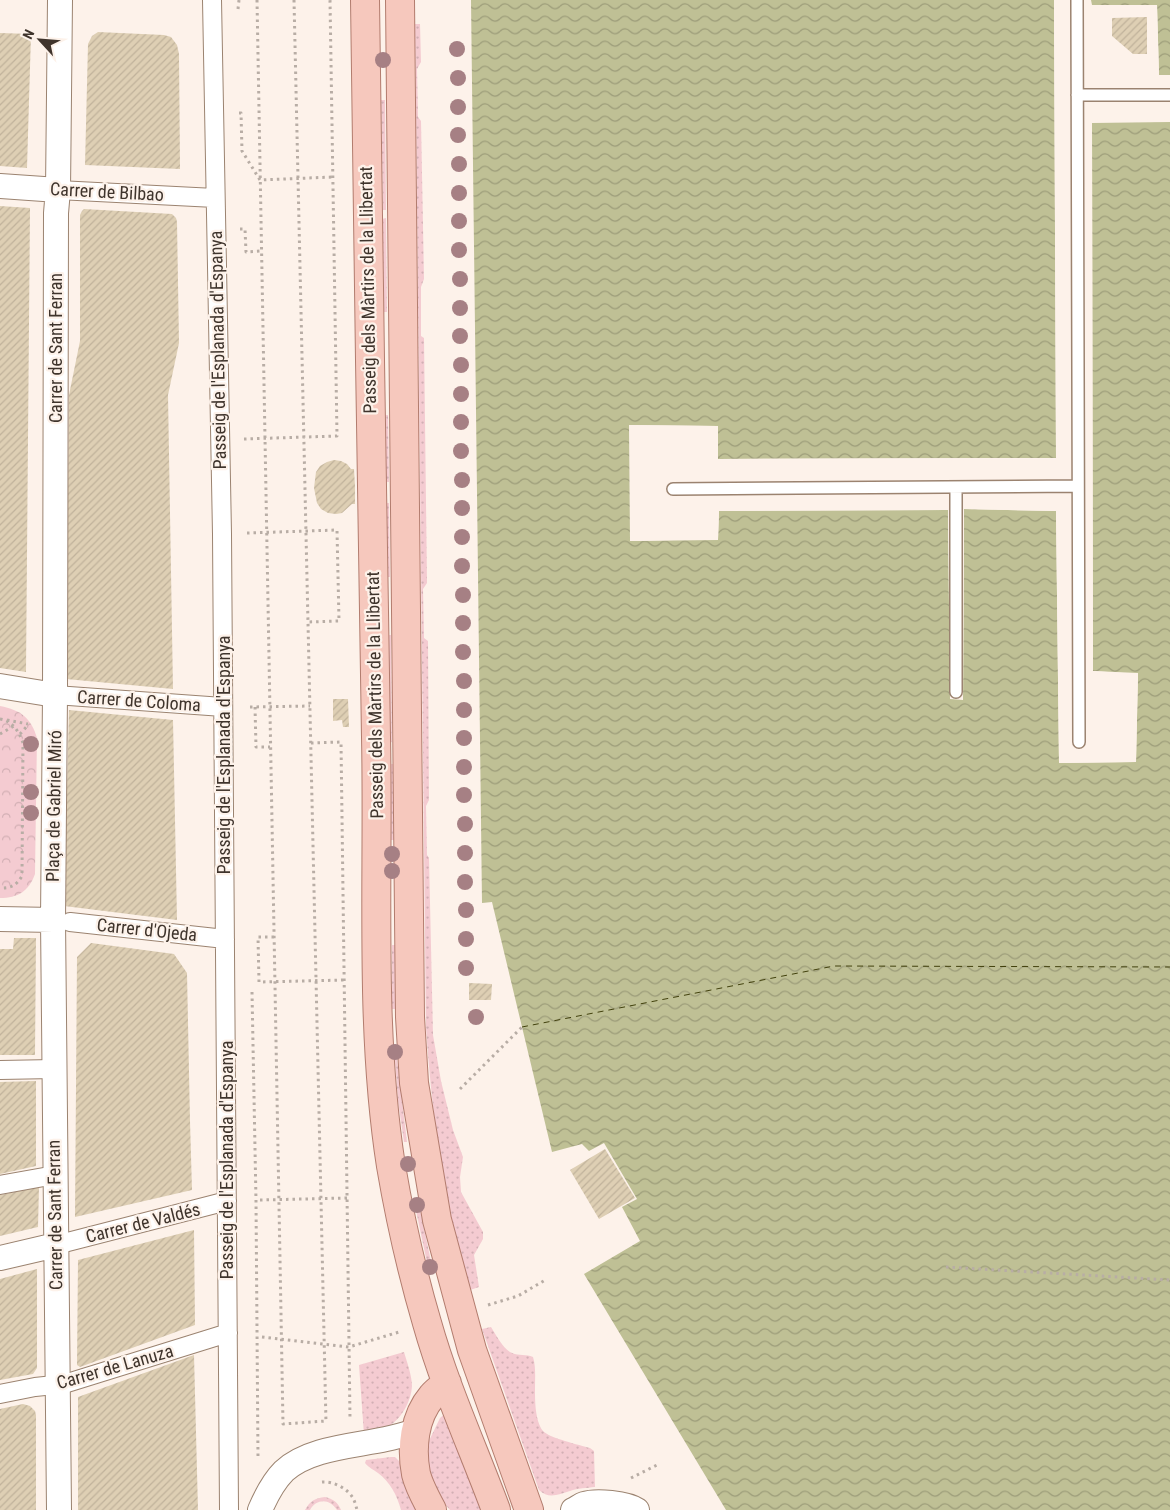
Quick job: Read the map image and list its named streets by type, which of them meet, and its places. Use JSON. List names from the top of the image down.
{
  "streets": {
    "main road": ["Passeig dels Màrtirs de la Llibertat"],
    "street": [
      "Carrer de Bilbao",
      "Carrer de Sant Ferran",
      "Passeig de l'Esplanada d'Espanya",
      "Carrer de Coloma",
      "Plaça de Gabriel Miró",
      "Carrer d'Ojeda",
      "Carrer de Valdés",
      "Carrer de Lanuza"
    ]
  },
  "crossings": [
    ["Carrer de Bilbao", "Carrer de Sant Ferran"],
    ["Carrer de Bilbao", "Passeig de l'Esplanada d'Espanya"],
    ["Carrer de Sant Ferran", "Carrer de Coloma"],
    ["Carrer de Sant Ferran", "Plaça de Gabriel Miró"],
    ["Carrer de Sant Ferran", "Carrer d'Ojeda"],
    ["Carrer de Sant Ferran", "Carrer de Valdés"],
    ["Carrer de Sant Ferran", "Carrer de Lanuza"],
    ["Passeig de l'Esplanada d'Espanya", "Carrer de Coloma"],
    ["Passeig de l'Esplanada d'Espanya", "Carrer d'Ojeda"],
    ["Passeig de l'Esplanada d'Espanya", "Carrer de Valdés"],
    ["Passeig de l'Esplanada d'Espanya", "Carrer de Lanuza"],
    ["Carrer de Coloma", "Plaça de Gabriel Miró"],
    ["Plaça de Gabriel Miró", "Carrer d'Ojeda"]
  ],
  "north": "top left"
}
